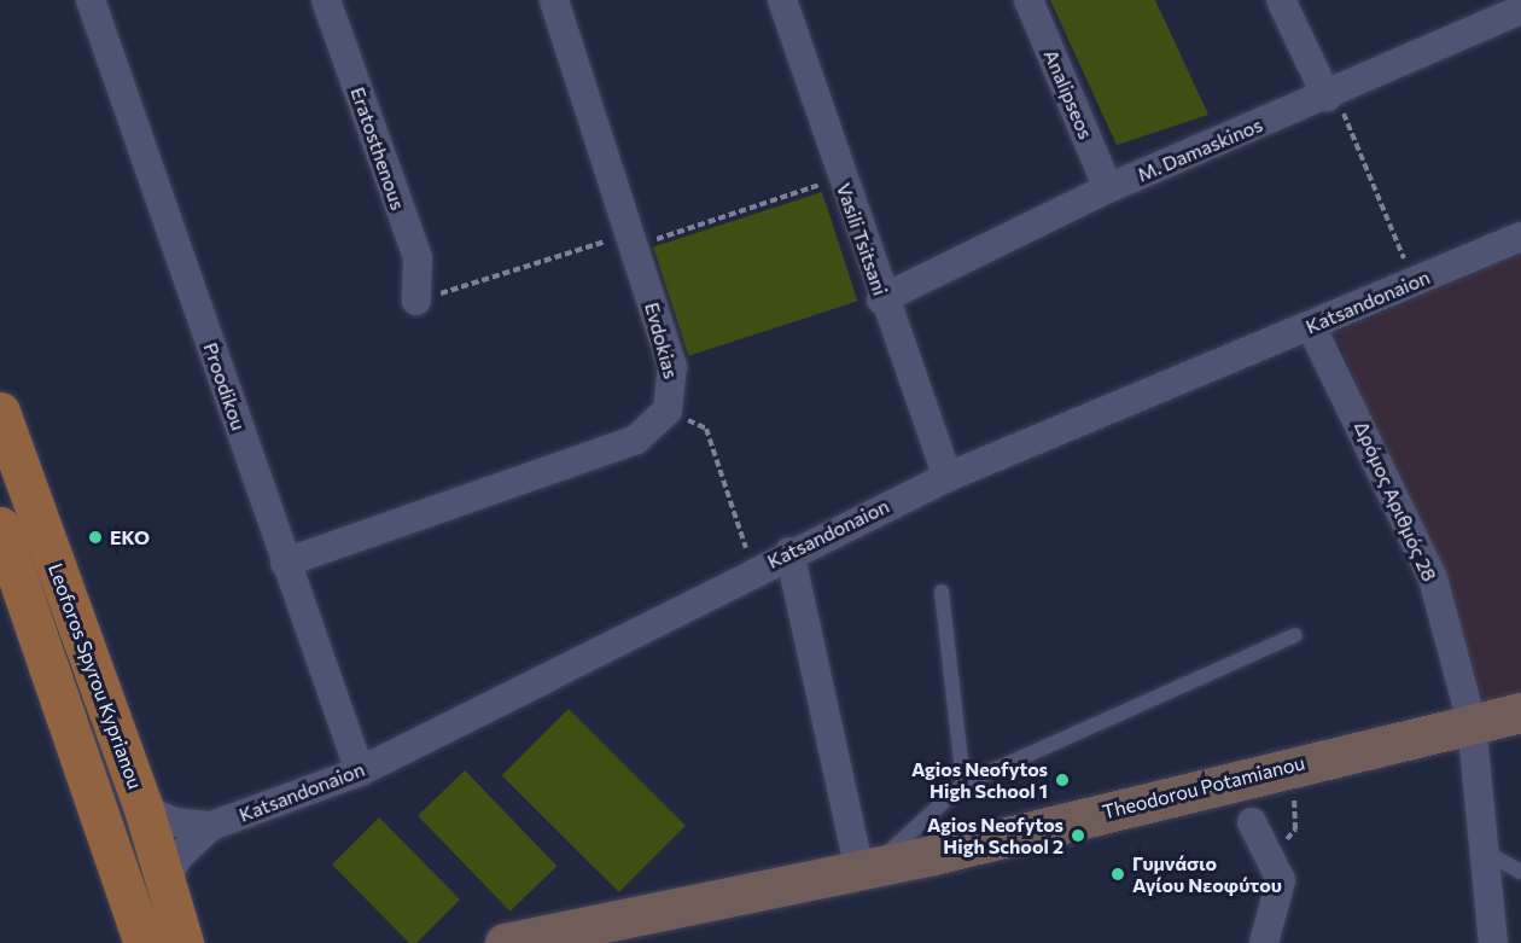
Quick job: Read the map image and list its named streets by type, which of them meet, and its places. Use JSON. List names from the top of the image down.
{
  "streets": {
    "main road": ["Leoforos Spyrou Kyprianou", "Theodorou Potamianou"],
    "street": [
      "Analipseos",
      "Eratosthenous",
      "M. Damaskinos",
      "Vasili Tsitsani",
      "Katsandonaion",
      "Evdokias",
      "Proodikou",
      "Δρόμος Αριθμός 28"
    ]
  },
  "crossings": [
    ["Analipseos", "M. Damaskinos"],
    ["M. Damaskinos", "Vasili Tsitsani"],
    ["Vasili Tsitsani", "Katsandonaion"],
    ["Katsandonaion", "Proodikou"],
    ["Katsandonaion", "Δρόμος Αριθμός 28"],
    ["Katsandonaion", "Leoforos Spyrou Kyprianou"],
    ["Evdokias", "Proodikou"],
    ["Δρόμος Αριθμός 28", "Theodorou Potamianou"]
  ],
  "places": [
    "EKO",
    "Agios Neofytos High School 1",
    "Agios Neofytos High School 2",
    "Γυμνάσιο Αγίου Νεοφύτου"
  ]
}
